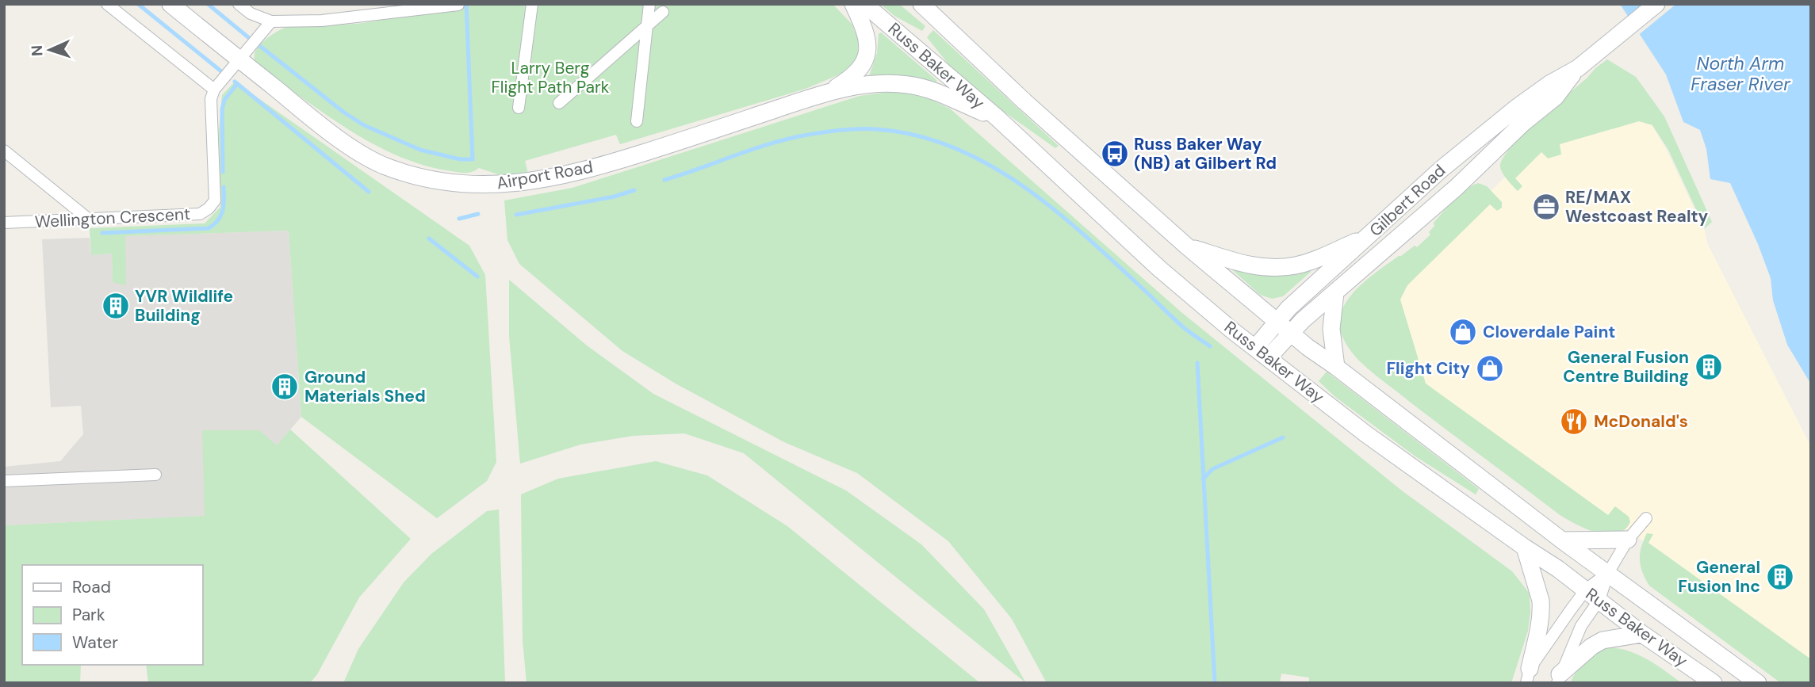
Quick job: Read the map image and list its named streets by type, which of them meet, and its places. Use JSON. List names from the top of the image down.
{
  "streets": {
    "main road": ["Russ Baker Way", "Airport Road", "Gilbert Road"],
    "street": ["Wellington Crescent"]
  },
  "crossings": [
    ["Russ Baker Way", "Gilbert Road"]
  ],
  "water": ["North Arm Fraser River"],
  "parks": ["Larry Berg Flight Path Park"],
  "places": {
    "bus stop": ["Russ Baker Way (NB) at Gilbert Rd"],
    "office": ["RE/MAX Westcoast Realty"],
    "building": [
      "YVR Wildlife Building",
      "General Fusion Centre Building",
      "Ground Materials Shed",
      "General Fusion Inc"
    ],
    "shop": ["Cloverdale Paint", "Flight City"],
    "restaurant": ["McDonald's"]
  },
  "legend": ["Road", "Park", "Water"],
  "north": "left"
}
